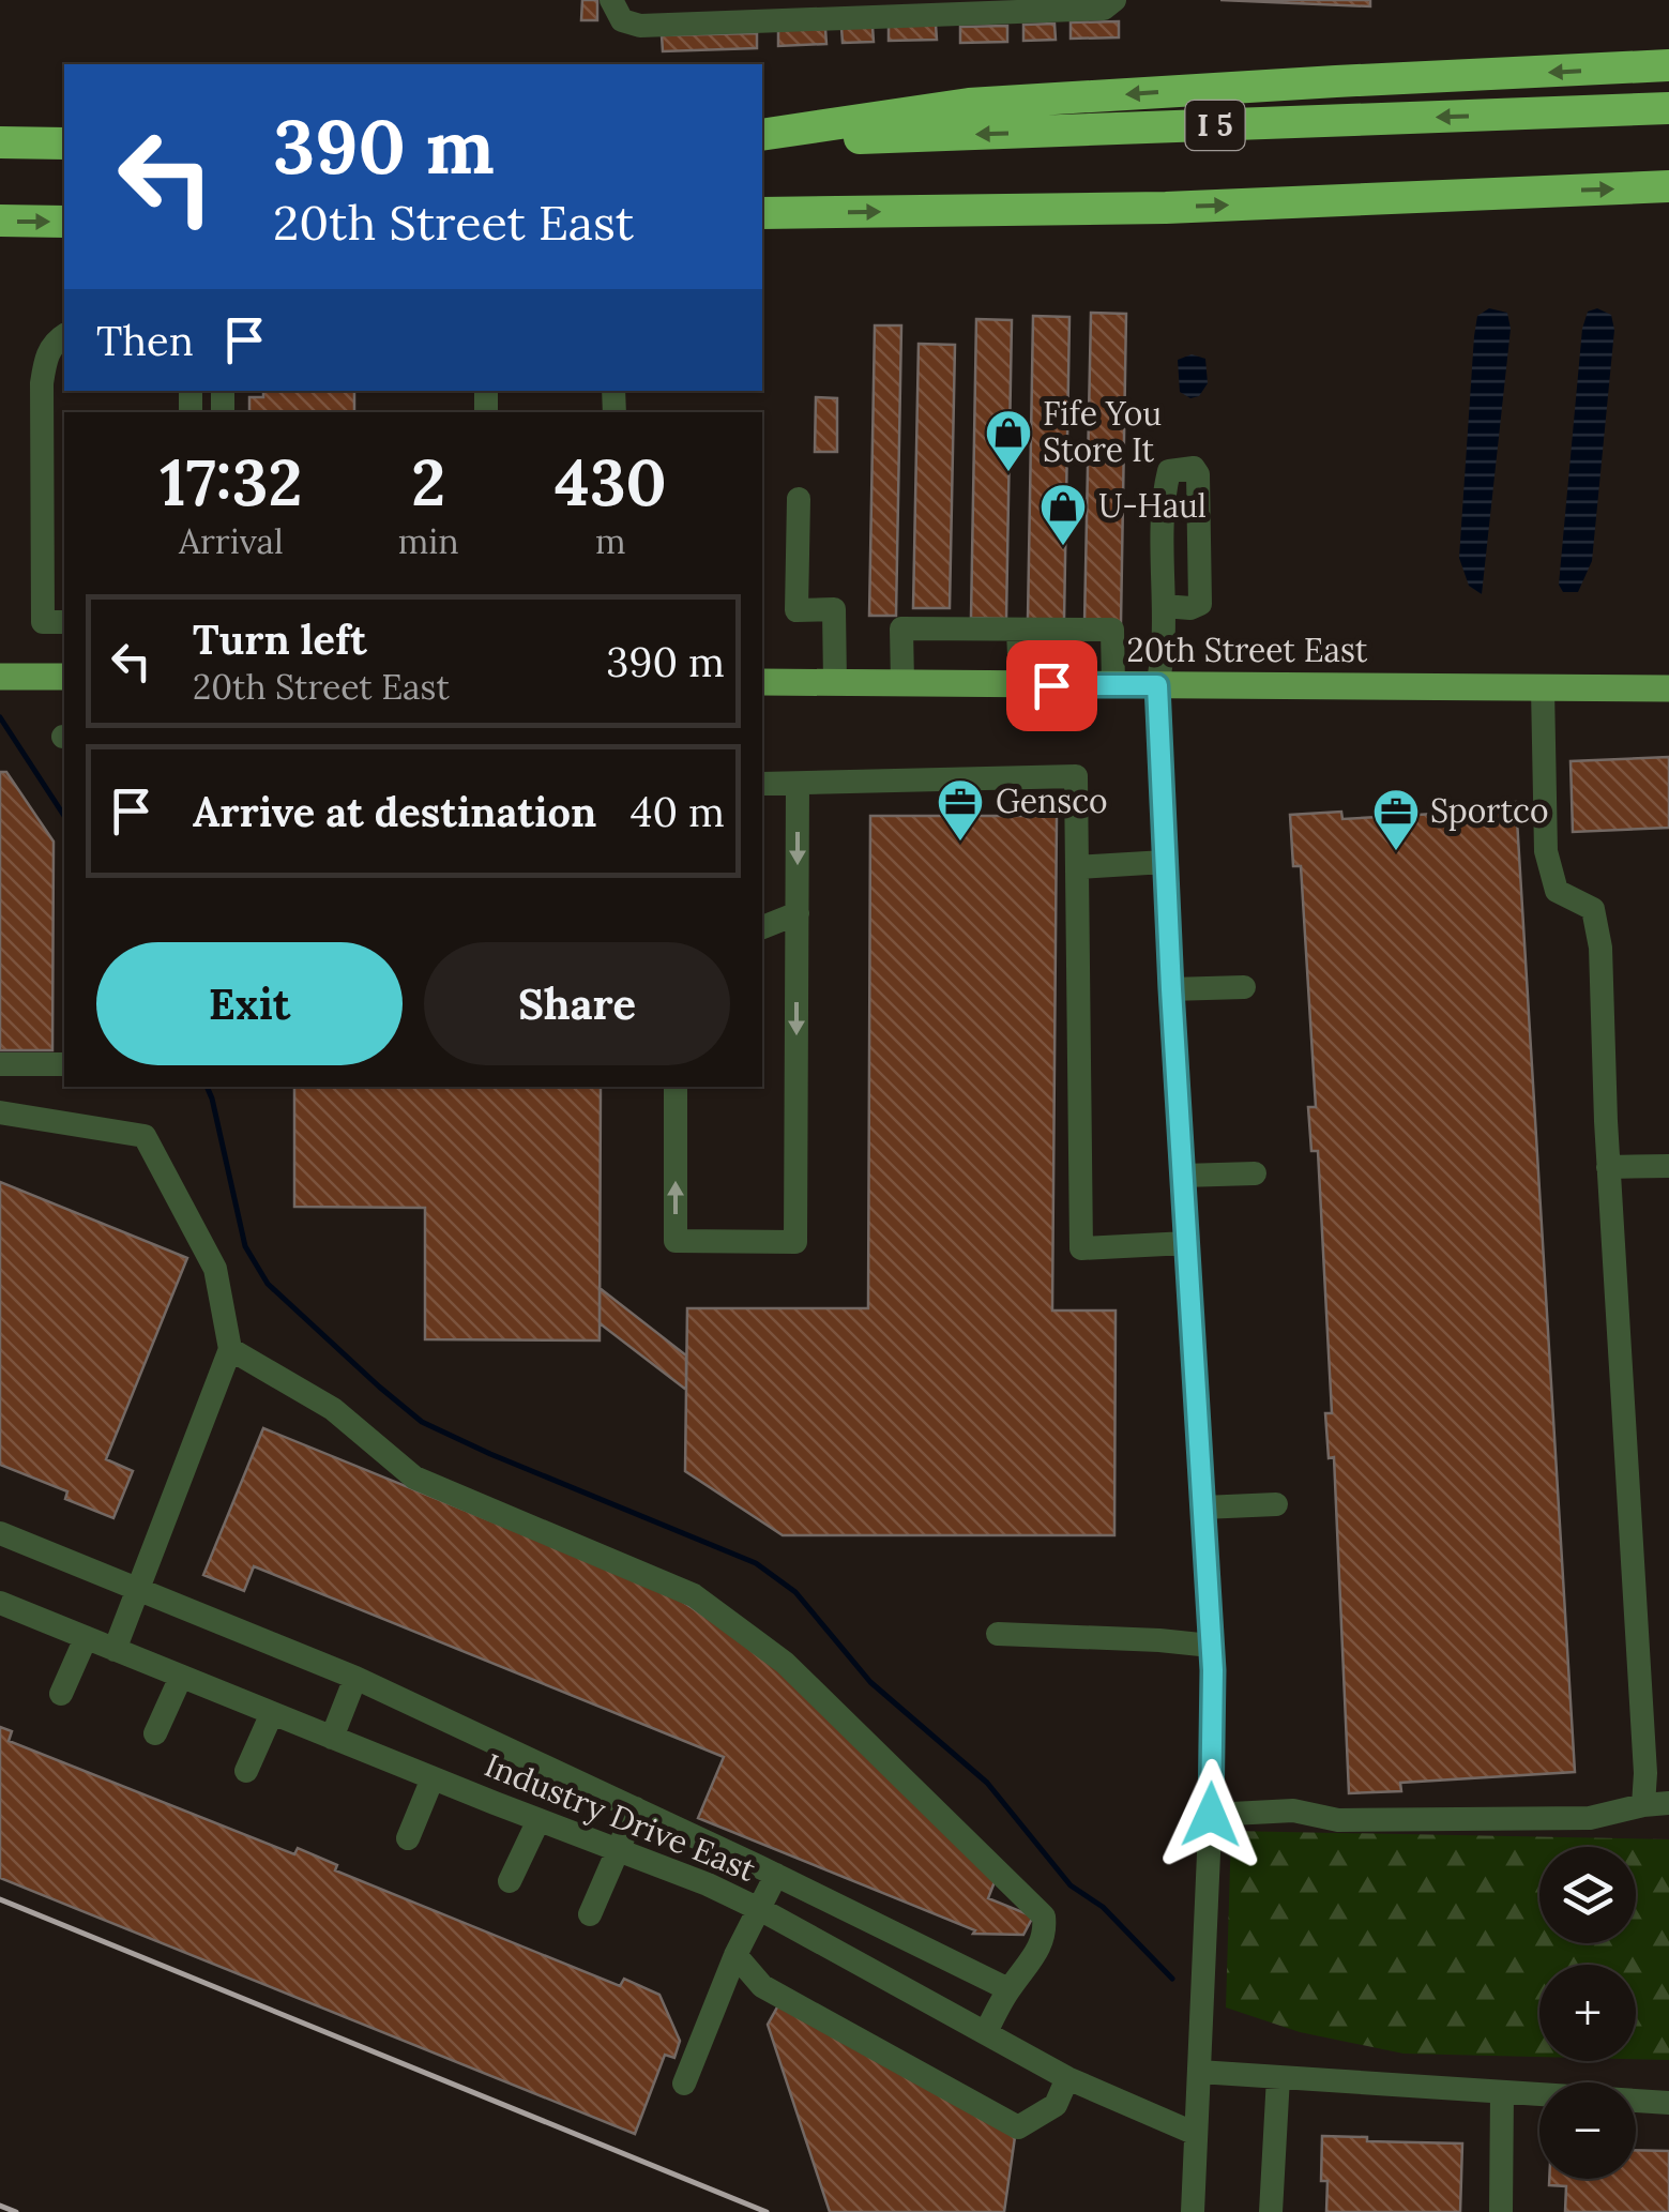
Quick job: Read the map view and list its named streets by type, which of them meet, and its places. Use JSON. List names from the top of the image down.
{
  "streets": {
    "highway": ["I 5"],
    "main road": ["20th Street East"],
    "street": ["Industry Drive East"]
  },
  "places": {
    "shop": ["Fife You Store It", "U-Haul"],
    "office": ["Gensco", "Sportco"]
  },
  "page": {
    "turn": ["390 m", "20th Street East"],
    "then": "Then",
    "eta": [
      "17:32",
      "Arrival",
      "2",
      "min",
      "430",
      "m"
    ],
    "list": [
      {
        "name": "Turn left",
        "note": "20th Street East",
        "value": "390 m"
      },
      {
        "name": "Arrive at destination",
        "value": "40 m"
      }
    ],
    "buttons": ["Exit", "Share"],
    "map_buttons": ["+", "−"]
  }
}
